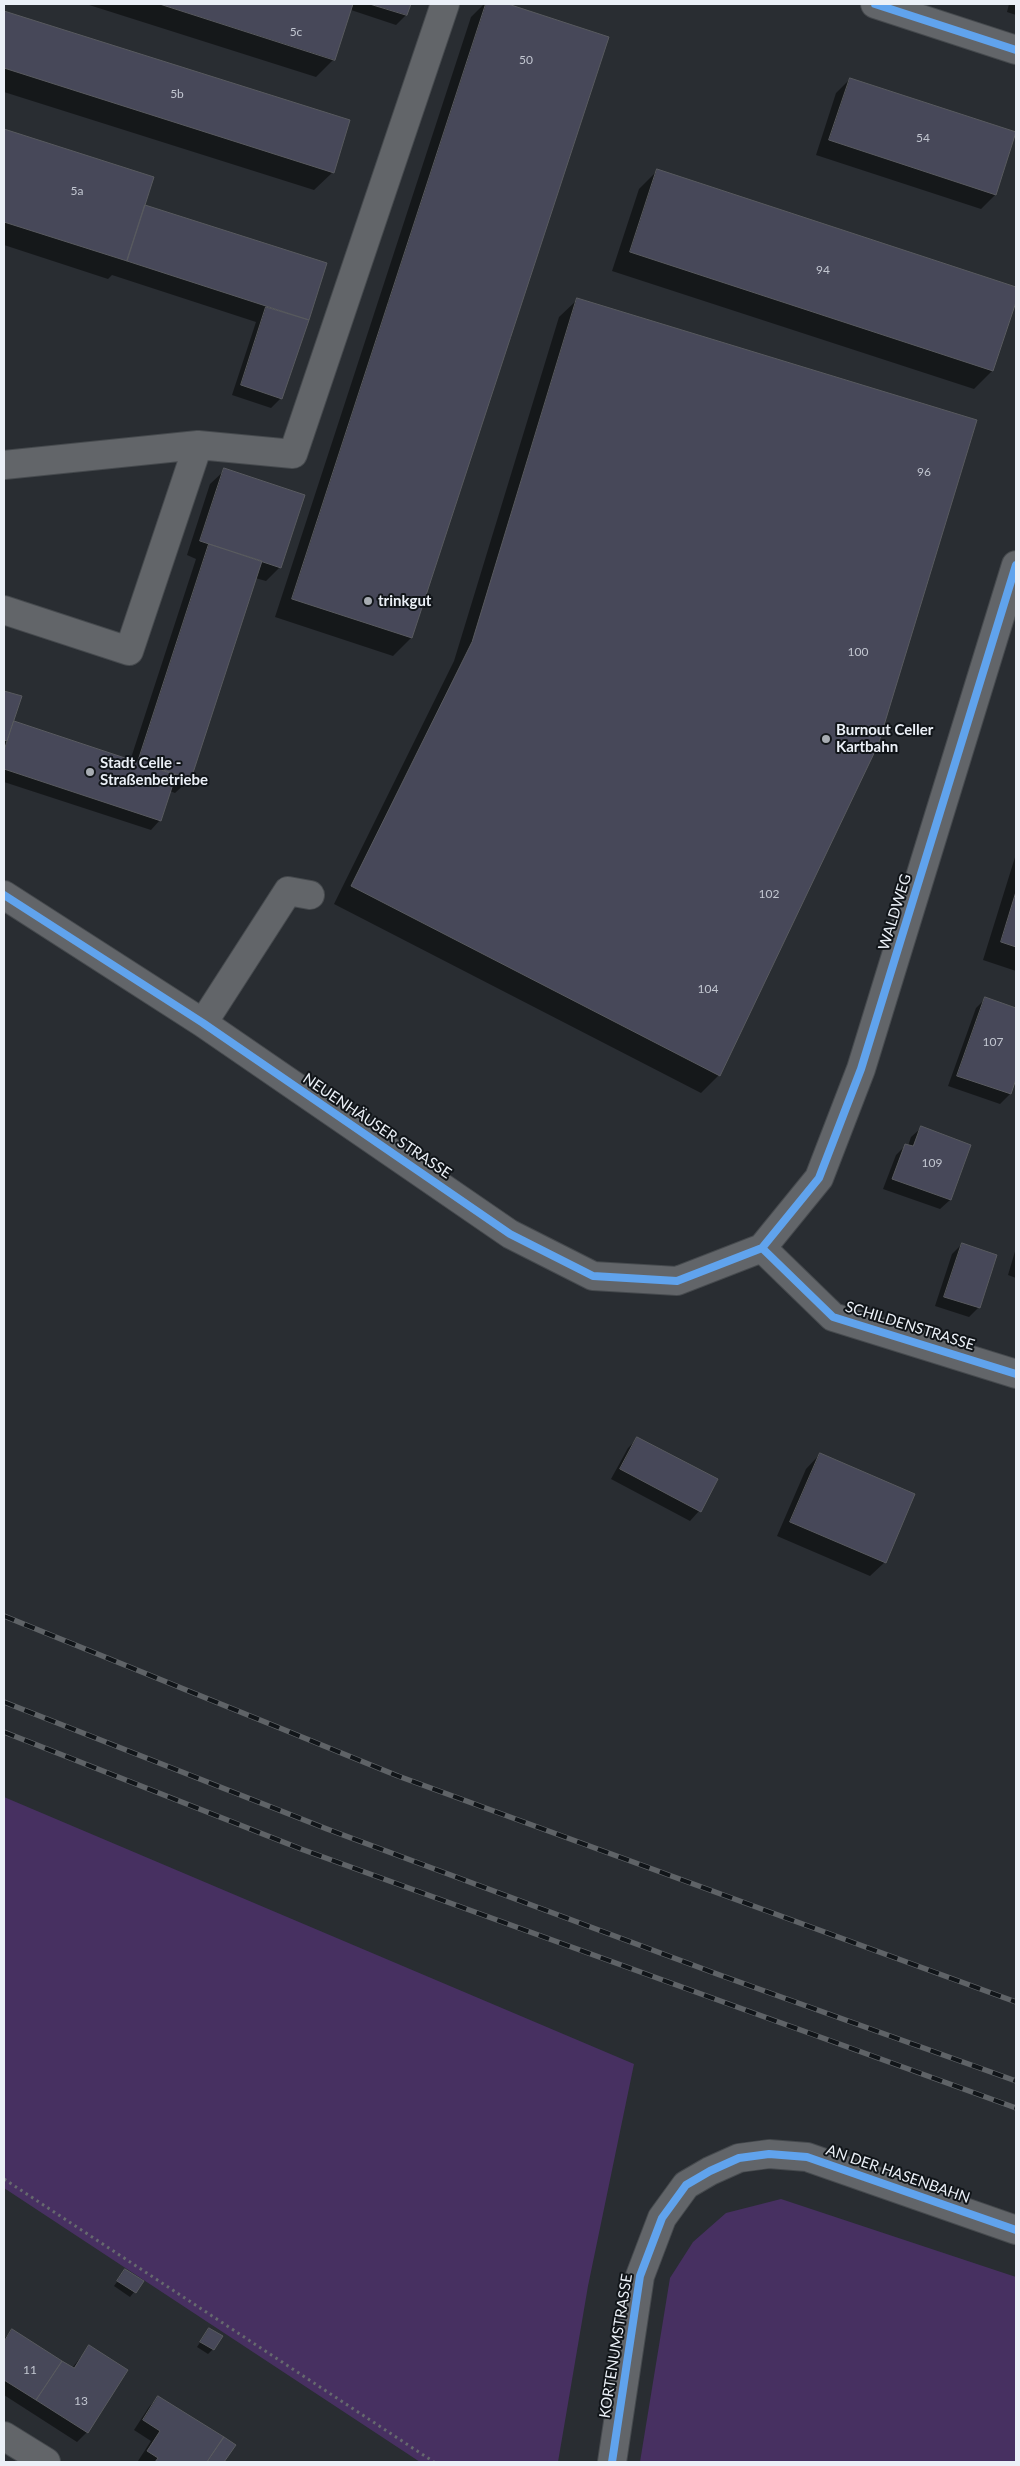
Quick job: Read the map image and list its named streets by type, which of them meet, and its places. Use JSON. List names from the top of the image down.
{
  "streets": {
    "street": [
      "WALDWEG",
      "NEUENHÄUSER STRASSE",
      "SCHILDENSTRASSE",
      "AN DER HASENBAHN",
      "KORTENUMSTRASSE"
    ]
  },
  "crossings": [
    ["WALDWEG", "NEUENHÄUSER STRASSE"],
    ["WALDWEG", "SCHILDENSTRASSE"],
    ["NEUENHÄUSER STRASSE", "SCHILDENSTRASSE"],
    ["AN DER HASENBAHN", "KORTENUMSTRASSE"]
  ],
  "places": ["trinkgut", "Burnout Celler Kartbahn", "Stadt Celle - Straßenbetriebe"],
  "house_numbers": [
    "5c",
    "50",
    "5b",
    "54",
    "5a",
    "94",
    "96",
    "100",
    "102",
    "104",
    "107",
    "109",
    "11",
    "13"
  ]
}
